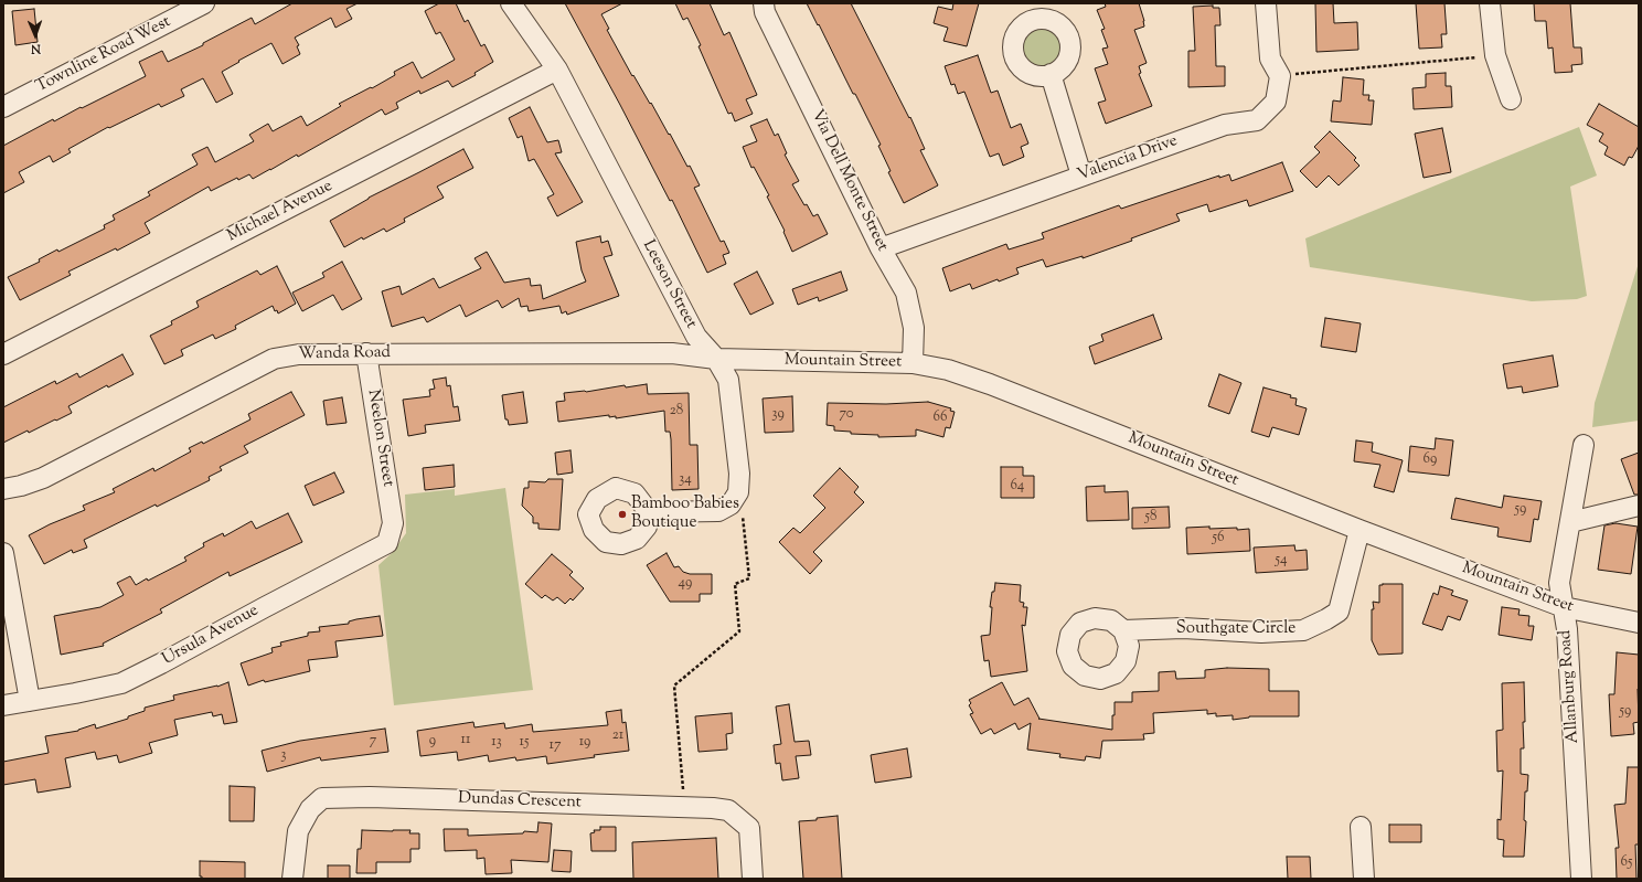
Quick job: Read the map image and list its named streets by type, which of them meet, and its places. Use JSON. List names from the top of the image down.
{
  "streets": {
    "street": [
      "Townline Road West",
      "Valencia Drive",
      "Via Dell Monte Street",
      "Michael Avenue",
      "Leeson Street",
      "Wanda Road",
      "Mountain Street",
      "Neelon Street",
      "Southgate Circle",
      "Ursula Avenue",
      "Allanburg Road",
      "Dundas Crescent"
    ]
  },
  "crossings": [
    ["Valencia Drive", "Via Dell Monte Street"],
    ["Via Dell Monte Street", "Mountain Street"],
    ["Michael Avenue", "Leeson Street"],
    ["Leeson Street", "Wanda Road"],
    ["Leeson Street", "Mountain Street"],
    ["Wanda Road", "Mountain Street"],
    ["Wanda Road", "Neelon Street"],
    ["Mountain Street", "Southgate Circle"],
    ["Mountain Street", "Allanburg Road"],
    ["Neelon Street", "Ursula Avenue"]
  ],
  "places": ["Bamboo Babies Boutique"],
  "house_numbers": [
    "28",
    "39",
    "70",
    "66",
    "69",
    "34",
    "64",
    "59",
    "58",
    "56",
    "54",
    "49",
    "59",
    "21",
    "11",
    "7",
    "9",
    "13",
    "15",
    "19",
    "17",
    "3",
    "65"
  ],
  "north": "bottom"
}
